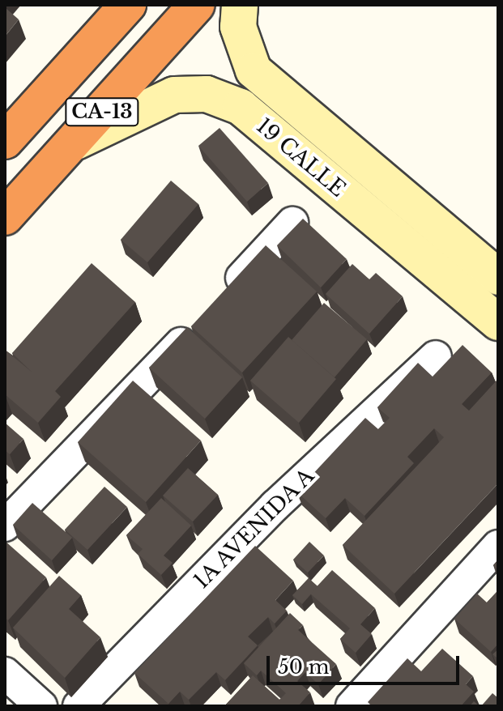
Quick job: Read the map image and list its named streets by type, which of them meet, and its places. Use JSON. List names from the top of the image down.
{
  "streets": {
    "highway": ["CA-13"],
    "main road": ["19 CALLE"],
    "street": ["1A AVENIDA A"]
  },
  "crossings": [
    ["CA-13", "19 CALLE"]
  ],
  "scale_bar": "50 m"
}
